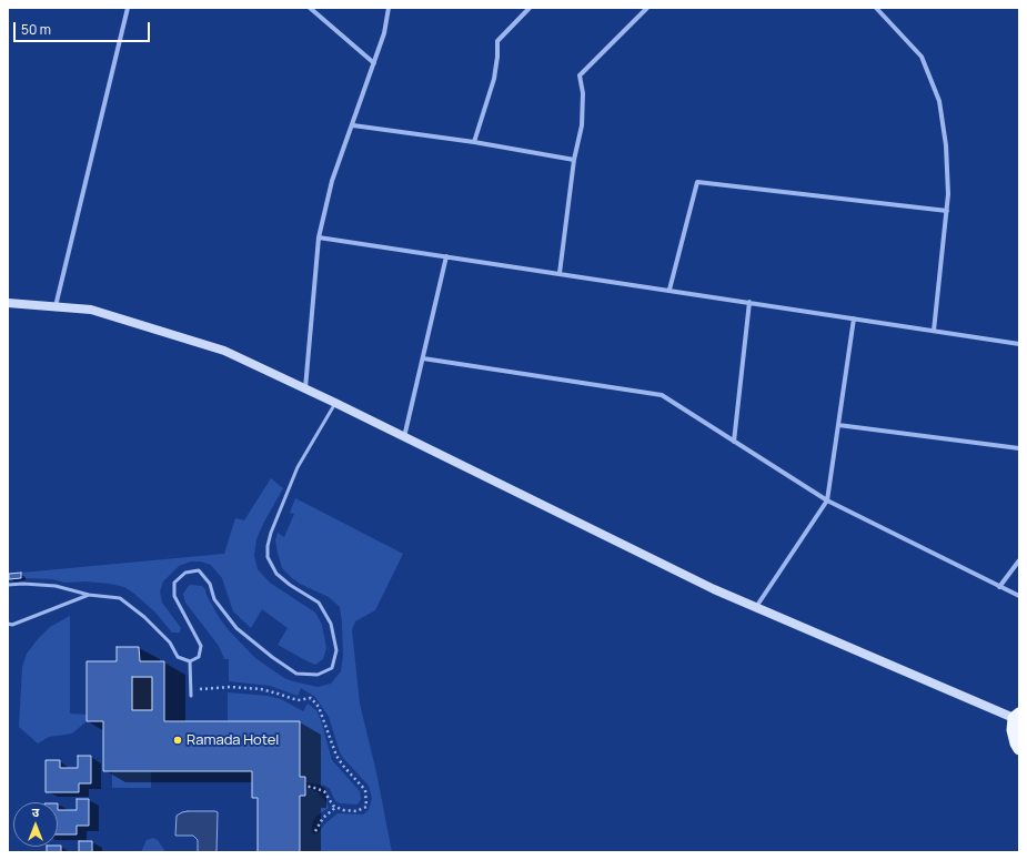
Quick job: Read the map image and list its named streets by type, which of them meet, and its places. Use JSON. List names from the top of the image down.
{
  "places": ["Ramada Hotel"],
  "scale_bar": "50 m",
  "north": "top"
}
